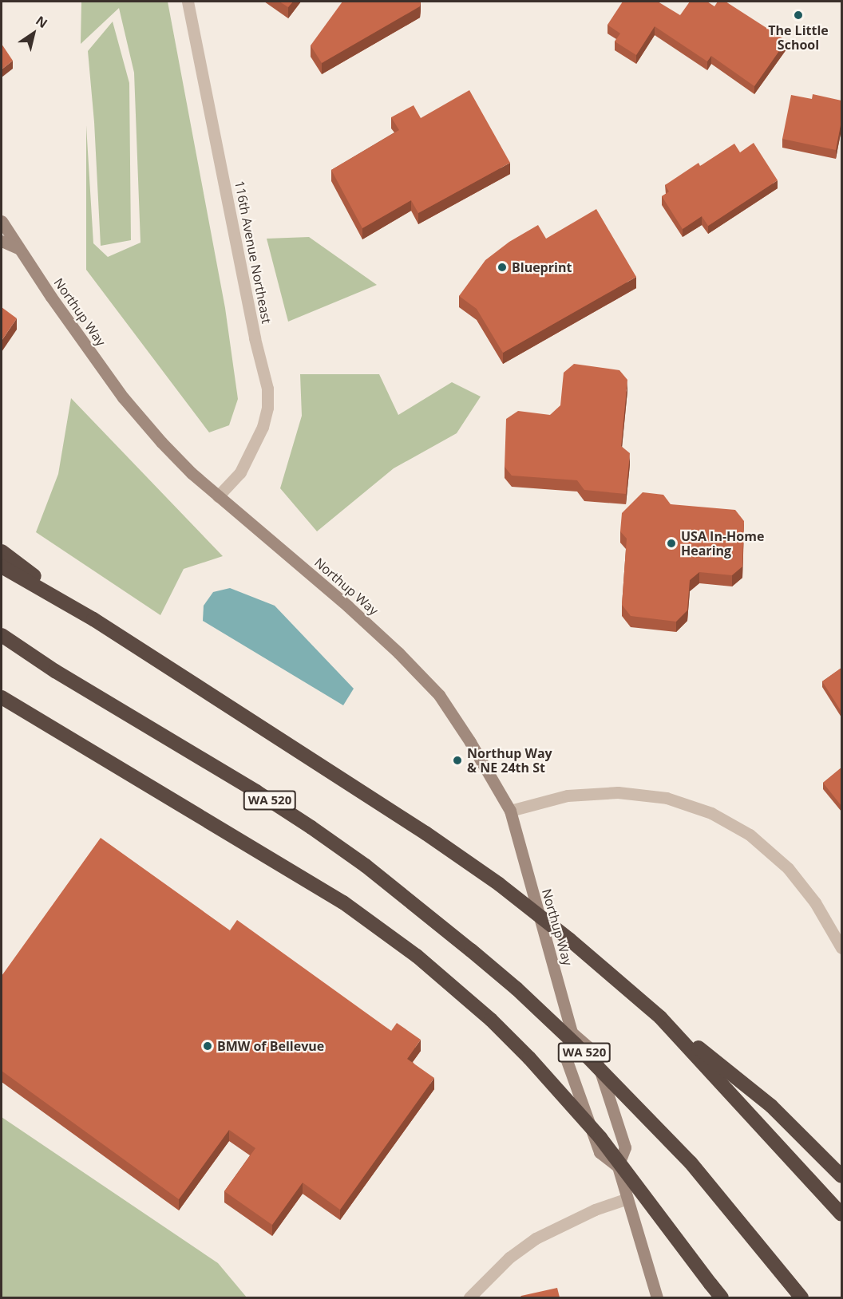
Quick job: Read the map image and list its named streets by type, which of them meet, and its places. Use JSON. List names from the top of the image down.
{
  "streets": {
    "highway": ["WA 520"],
    "main road": ["Northup Way"],
    "street": ["116th Avenue Northeast"]
  },
  "crossings": [
    ["116th Avenue Northeast", "Northup Way"]
  ],
  "places": [
    "The Little School",
    "Blueprint",
    "USA In-Home Hearing",
    "Northup Way & NE 24th St",
    "BMW of Bellevue"
  ],
  "north": "top right"
}
